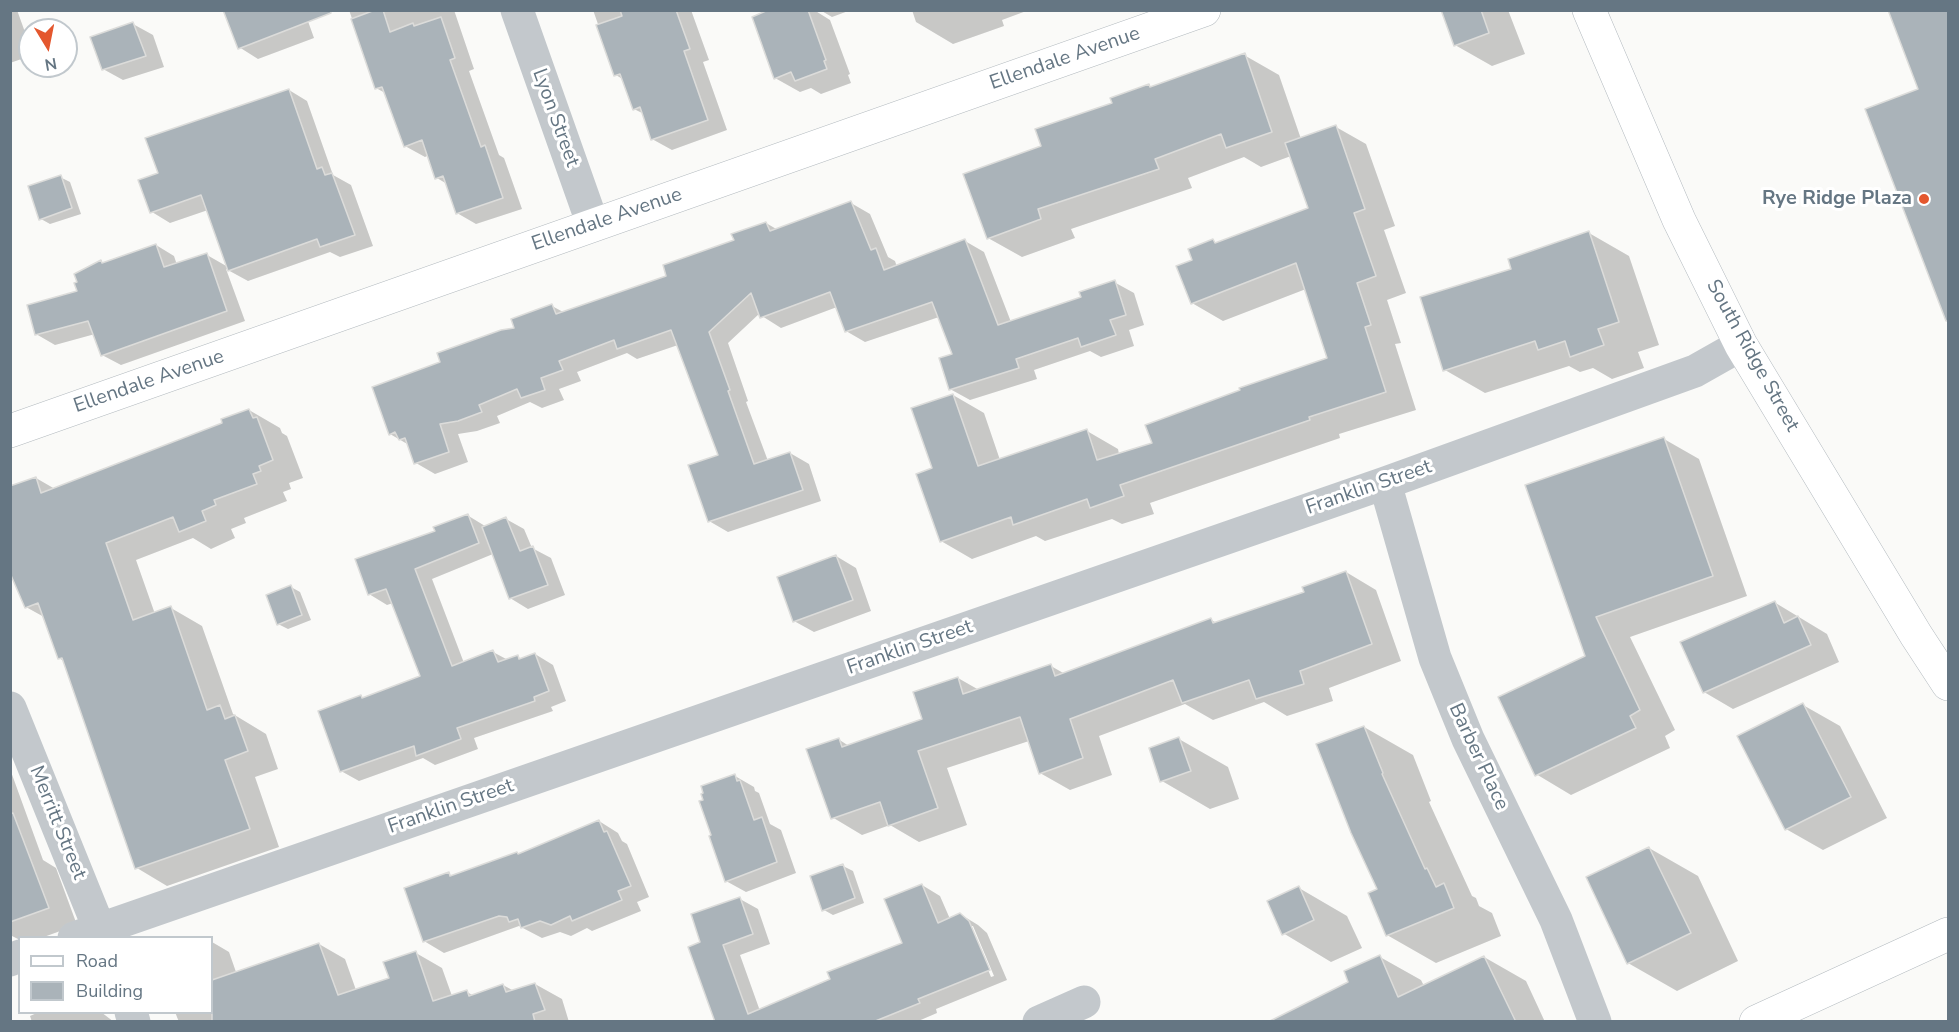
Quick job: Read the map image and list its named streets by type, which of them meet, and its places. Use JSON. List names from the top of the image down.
{
  "streets": {
    "street": [
      "Ellendale Avenue",
      "Lyon Street",
      "South Ridge Street",
      "Franklin Street",
      "Barber Place",
      "Merritt Street"
    ]
  },
  "crossings": [
    ["Ellendale Avenue", "Lyon Street"],
    ["South Ridge Street", "Franklin Street"],
    ["Franklin Street", "Barber Place"],
    ["Franklin Street", "Merritt Street"]
  ],
  "places": ["Rye Ridge Plaza"],
  "legend": ["Road", "Building"],
  "north": "bottom"
}
